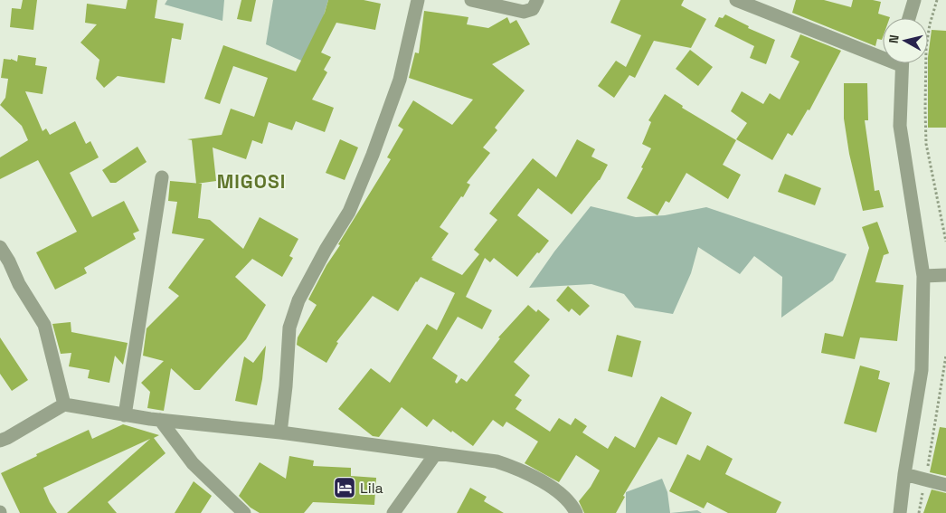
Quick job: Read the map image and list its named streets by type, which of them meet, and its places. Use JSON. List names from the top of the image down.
{
  "districts": ["MIGOSI"],
  "places": {
    "hotel": ["Lila"]
  },
  "north": "left"
}
